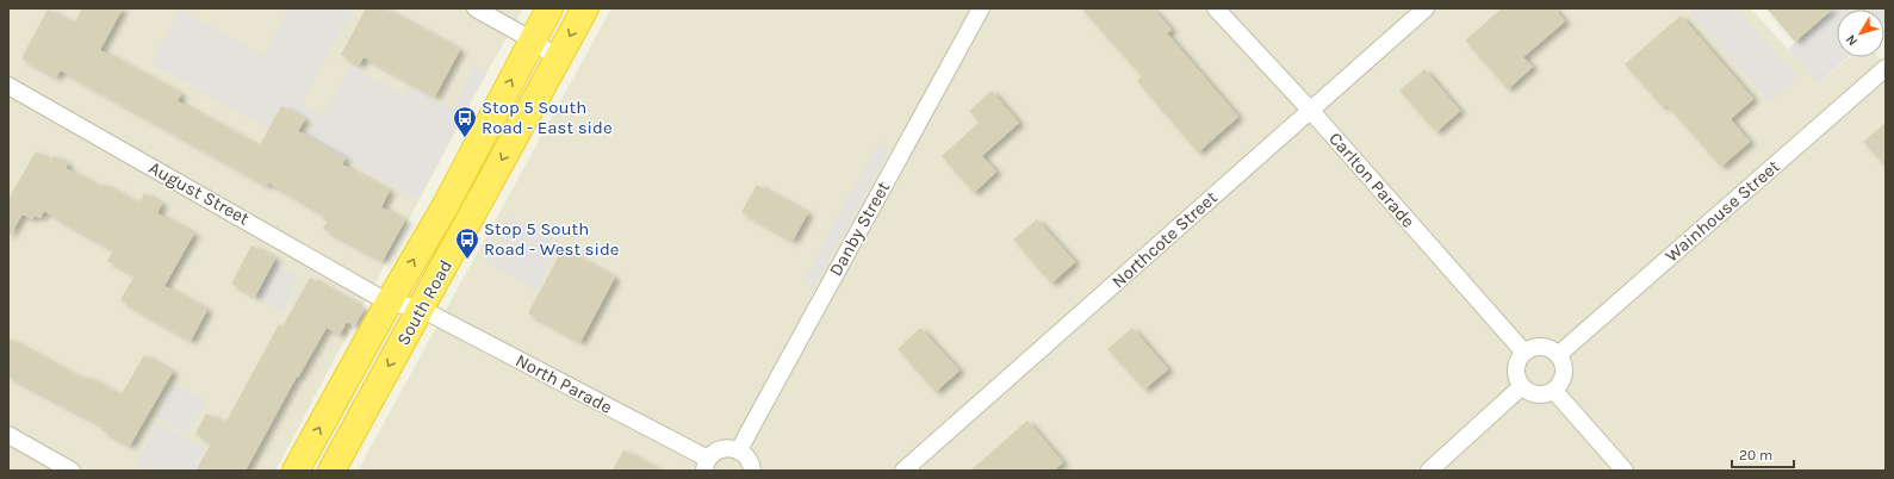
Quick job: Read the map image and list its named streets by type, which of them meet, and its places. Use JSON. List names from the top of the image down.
{
  "streets": {
    "highway": ["South Road"],
    "street": [
      "Carlton Parade",
      "August Street",
      "Wainhouse Street",
      "Danby Street",
      "Northcote Street",
      "North Parade"
    ]
  },
  "crossings": [
    ["Carlton Parade", "Wainhouse Street"],
    ["Carlton Parade", "Northcote Street"],
    ["August Street", "South Road"],
    ["August Street", "North Parade"],
    ["South Road", "North Parade"]
  ],
  "places": {
    "bus stop": ["Stop 5 South Road - East side", "Stop 5 South Road - West side"]
  },
  "scale_bar": "20 m",
  "north": "bottom left"
}
